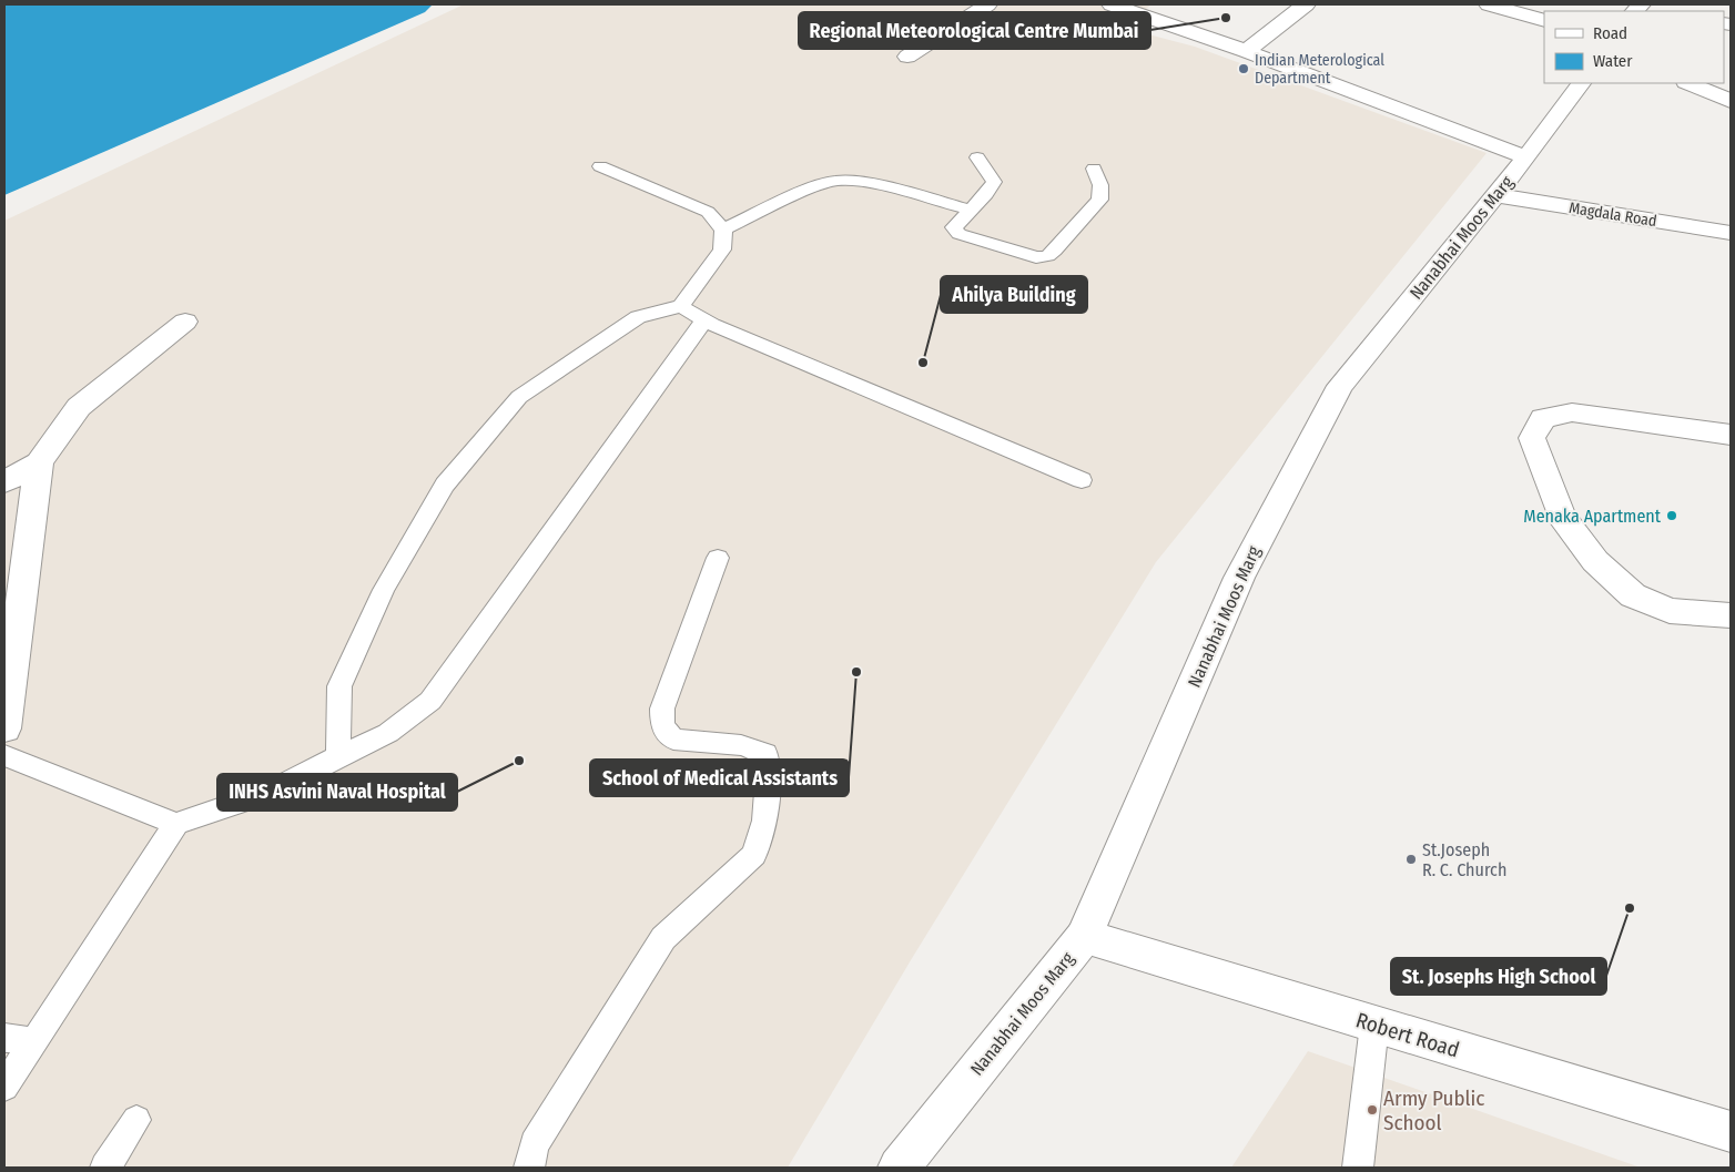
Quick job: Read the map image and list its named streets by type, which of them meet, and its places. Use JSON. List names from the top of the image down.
{
  "streets": {
    "street": ["Magdala Road", "Nanabhai Moos Marg", "Robert Road"]
  },
  "crossings": [
    ["Magdala Road", "Nanabhai Moos Marg"],
    ["Nanabhai Moos Marg", "Robert Road"]
  ],
  "places": [
    "Regional Meteorological Centre Mumbai",
    "Indian Meterological Department",
    "Ahilya Building",
    "Menaka Apartment",
    "School of Medical Assistants",
    "INHS Asvini Naval Hospital",
    "St.Joseph R. C. Church",
    "St. Josephs High School",
    "Army Public School"
  ],
  "legend": ["Road", "Water"]
}
